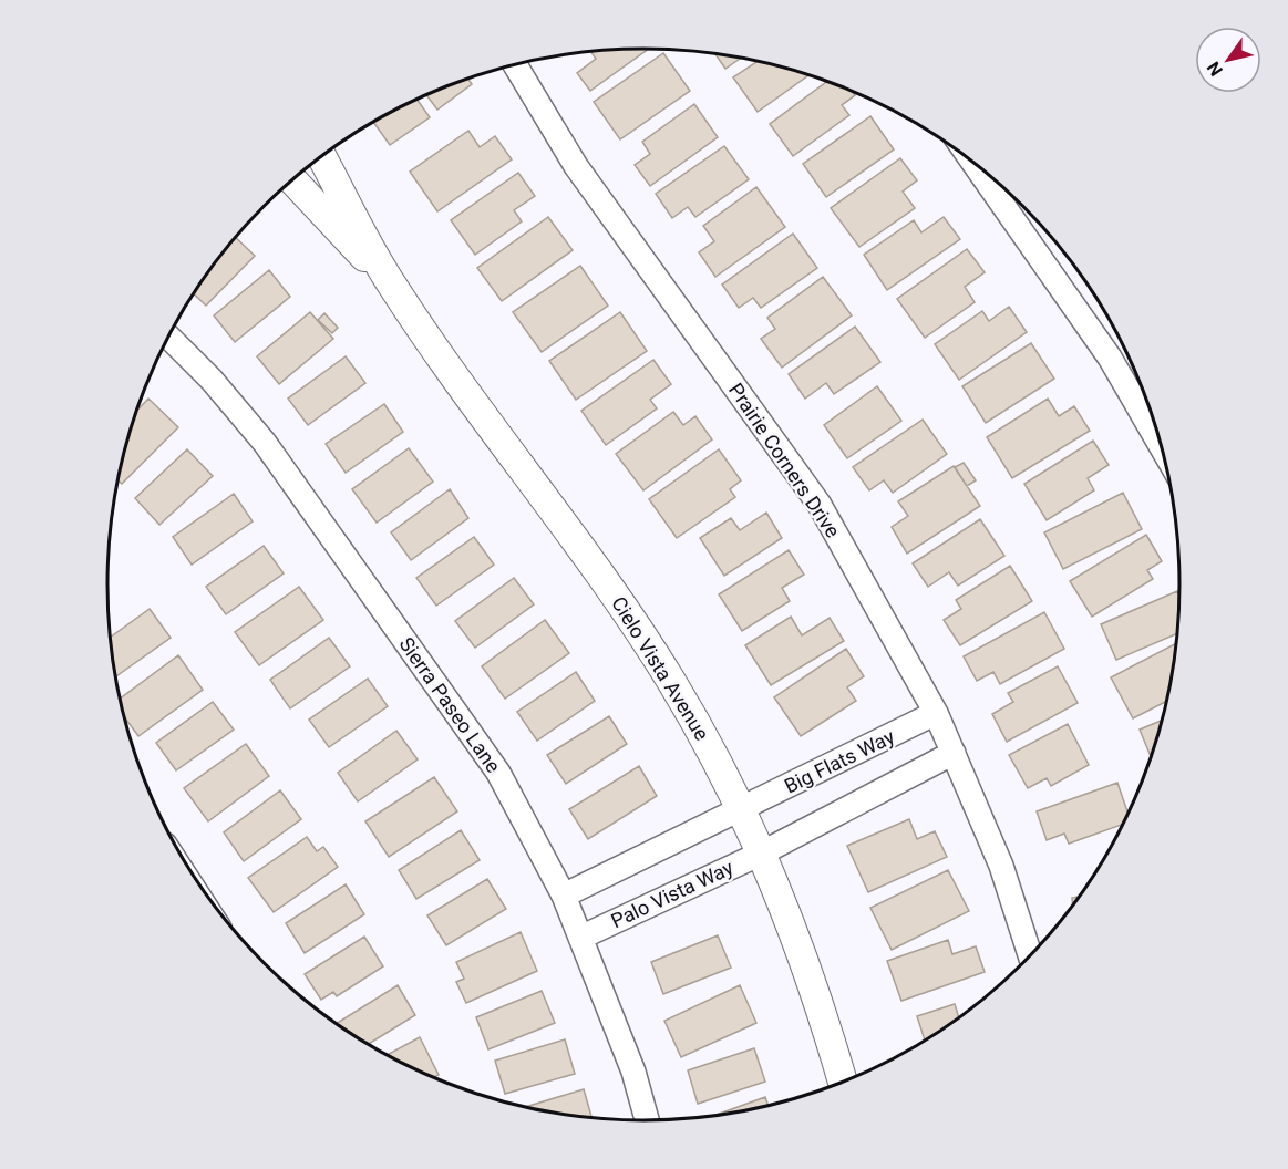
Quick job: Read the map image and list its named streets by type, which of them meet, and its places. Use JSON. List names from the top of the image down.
{
  "streets": {
    "street": [
      "Prairie Corners Drive",
      "Cielo Vista Avenue",
      "Sierra Paseo Lane",
      "Big Flats Way",
      "Palo Vista Way"
    ]
  },
  "crossings": [
    ["Prairie Corners Drive", "Big Flats Way"],
    ["Cielo Vista Avenue", "Big Flats Way"],
    ["Cielo Vista Avenue", "Palo Vista Way"],
    ["Sierra Paseo Lane", "Palo Vista Way"]
  ],
  "north": "bottom left"
}
